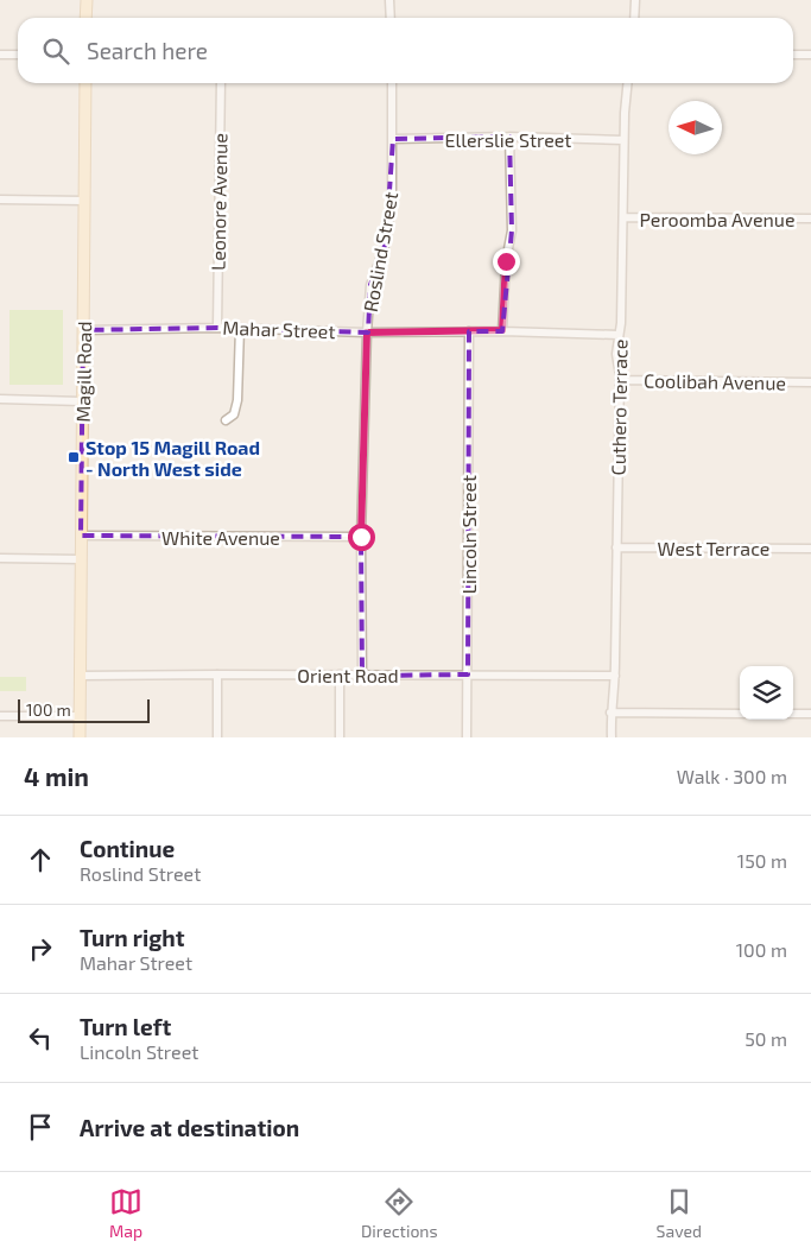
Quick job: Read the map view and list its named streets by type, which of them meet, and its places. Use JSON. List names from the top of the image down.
{
  "streets": {
    "main road": ["Magill Road"],
    "street": [
      "Ellerslie Street",
      "Leonore Avenue",
      "Peroomba Avenue",
      "Roslind Street",
      "Mahar Street",
      "Coolibah Avenue",
      "Cuthero Terrace",
      "Lincoln Street",
      "White Avenue",
      "West Terrace",
      "Orient Road"
    ]
  },
  "crossings": [
    ["Ellerslie Street", "Roslind Street"],
    ["Ellerslie Street", "Cuthero Terrace"],
    ["Leonore Avenue", "Mahar Street"],
    ["Peroomba Avenue", "Cuthero Terrace"],
    ["Roslind Street", "Mahar Street"],
    ["Roslind Street", "White Avenue"],
    ["Roslind Street", "Orient Road"],
    ["Mahar Street", "Magill Road"],
    ["Mahar Street", "Cuthero Terrace"],
    ["Mahar Street", "Lincoln Street"],
    ["Magill Road", "White Avenue"],
    ["Magill Road", "Orient Road"],
    ["Coolibah Avenue", "Cuthero Terrace"],
    ["Cuthero Terrace", "West Terrace"],
    ["Cuthero Terrace", "Orient Road"],
    ["Lincoln Street", "Orient Road"]
  ],
  "places": {
    "transit": ["Stop 15 Magill Road - North West side"]
  },
  "scale_bar": "100 m",
  "north": "left",
  "page": {
    "search": "Search here",
    "scale": "100 m",
    "heading": ["4 min", "Walk · 300 m"],
    "list": [
      ["Continue", "Roslind Street", "150 m"],
      ["Turn right", "Mahar Street", "100 m"],
      ["Turn left", "Lincoln Street", "50 m"],
      "Arrive at destination"
    ],
    "nav": ["Map", "Directions", "Saved"]
  }
}
